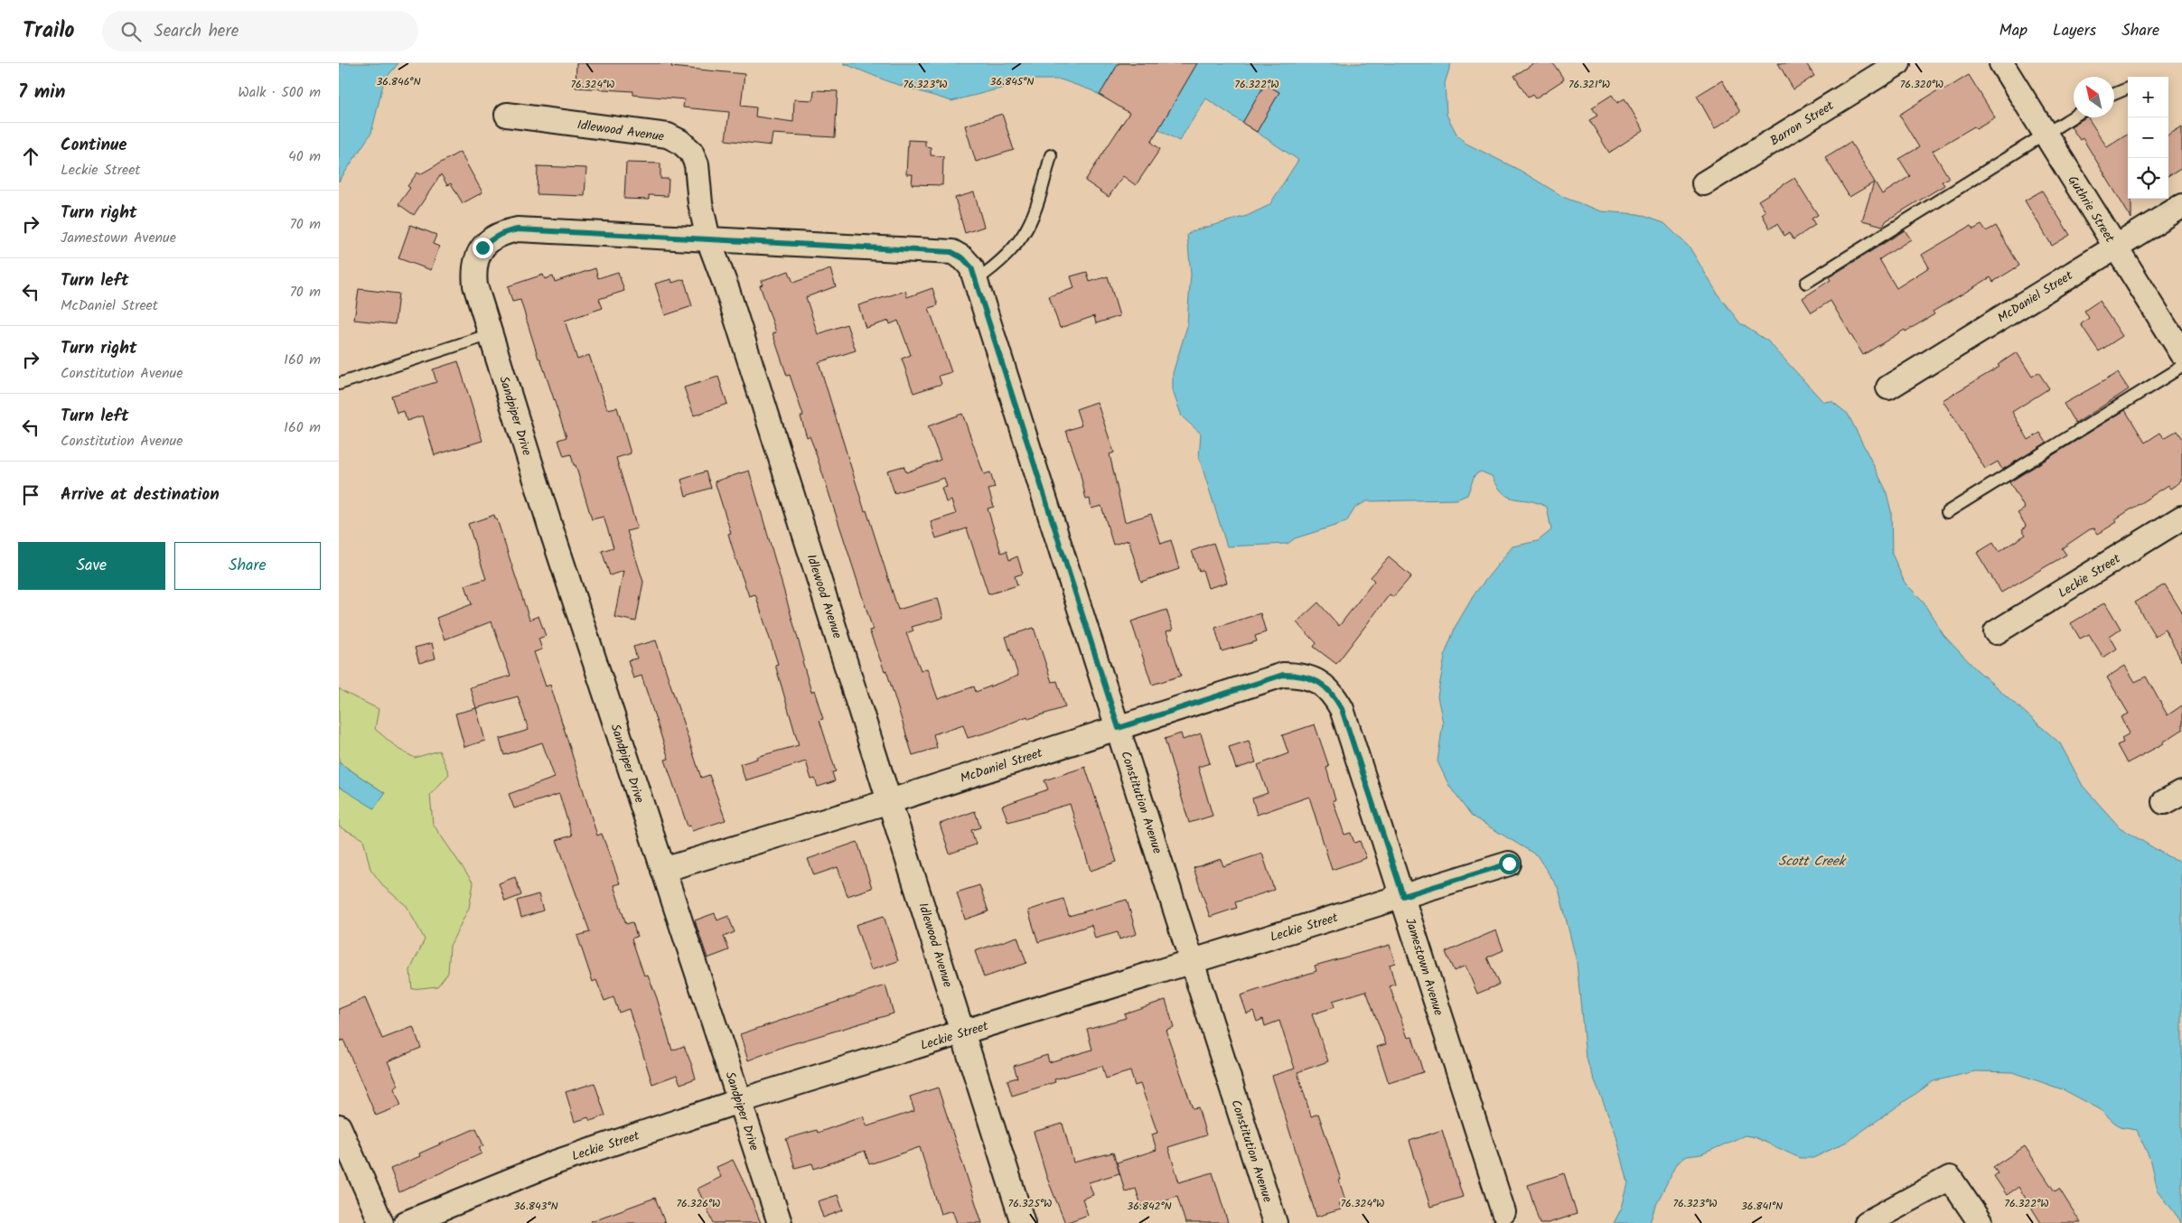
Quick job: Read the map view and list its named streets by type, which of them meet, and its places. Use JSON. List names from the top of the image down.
{
  "streets": {
    "street": [
      "Barron Street",
      "Idlewood Avenue",
      "Guthrie Street",
      "McDaniel Street",
      "Sandpiper Drive",
      "Leckie Street",
      "Constitution Avenue",
      "Jamestown Avenue"
    ]
  },
  "crossings": [
    ["Idlewood Avenue", "McDaniel Street"],
    ["Idlewood Avenue", "Leckie Street"],
    ["Idlewood Avenue", "Constitution Avenue"],
    ["Guthrie Street", "McDaniel Street"],
    ["McDaniel Street", "Sandpiper Drive"],
    ["McDaniel Street", "Constitution Avenue"],
    ["McDaniel Street", "Jamestown Avenue"],
    ["Sandpiper Drive", "Leckie Street"],
    ["Sandpiper Drive", "Constitution Avenue"],
    ["Leckie Street", "Constitution Avenue"],
    ["Leckie Street", "Jamestown Avenue"]
  ],
  "water": ["Scott Creek"],
  "north": "top left",
  "page": {
    "header": "Trailo",
    "search": "Search here",
    "nav": ["Map", "Layers", "Share"],
    "heading": ["7 min", "Walk · 500 m"],
    "map_buttons": ["+", "−"],
    "list": [
      ["Continue", "Leckie Street", "40 m"],
      ["Turn right", "Jamestown Avenue", "70 m"],
      ["Turn left", "McDaniel Street", "70 m"],
      ["Turn right", "Constitution Avenue", "160 m"],
      ["Turn left", "Constitution Avenue", "160 m"],
      "Arrive at destination"
    ],
    "buttons": ["Save", "Share"]
  },
  "coordinates": [
    "36.846°N",
    "36.845°N",
    "76.324°W",
    "76.323°W",
    "76.322°W",
    "76.321°W",
    "76.320°W",
    "76.326°W",
    "76.325°W",
    "36.843°N",
    "36.842°N",
    "36.841°N"
  ]
}
